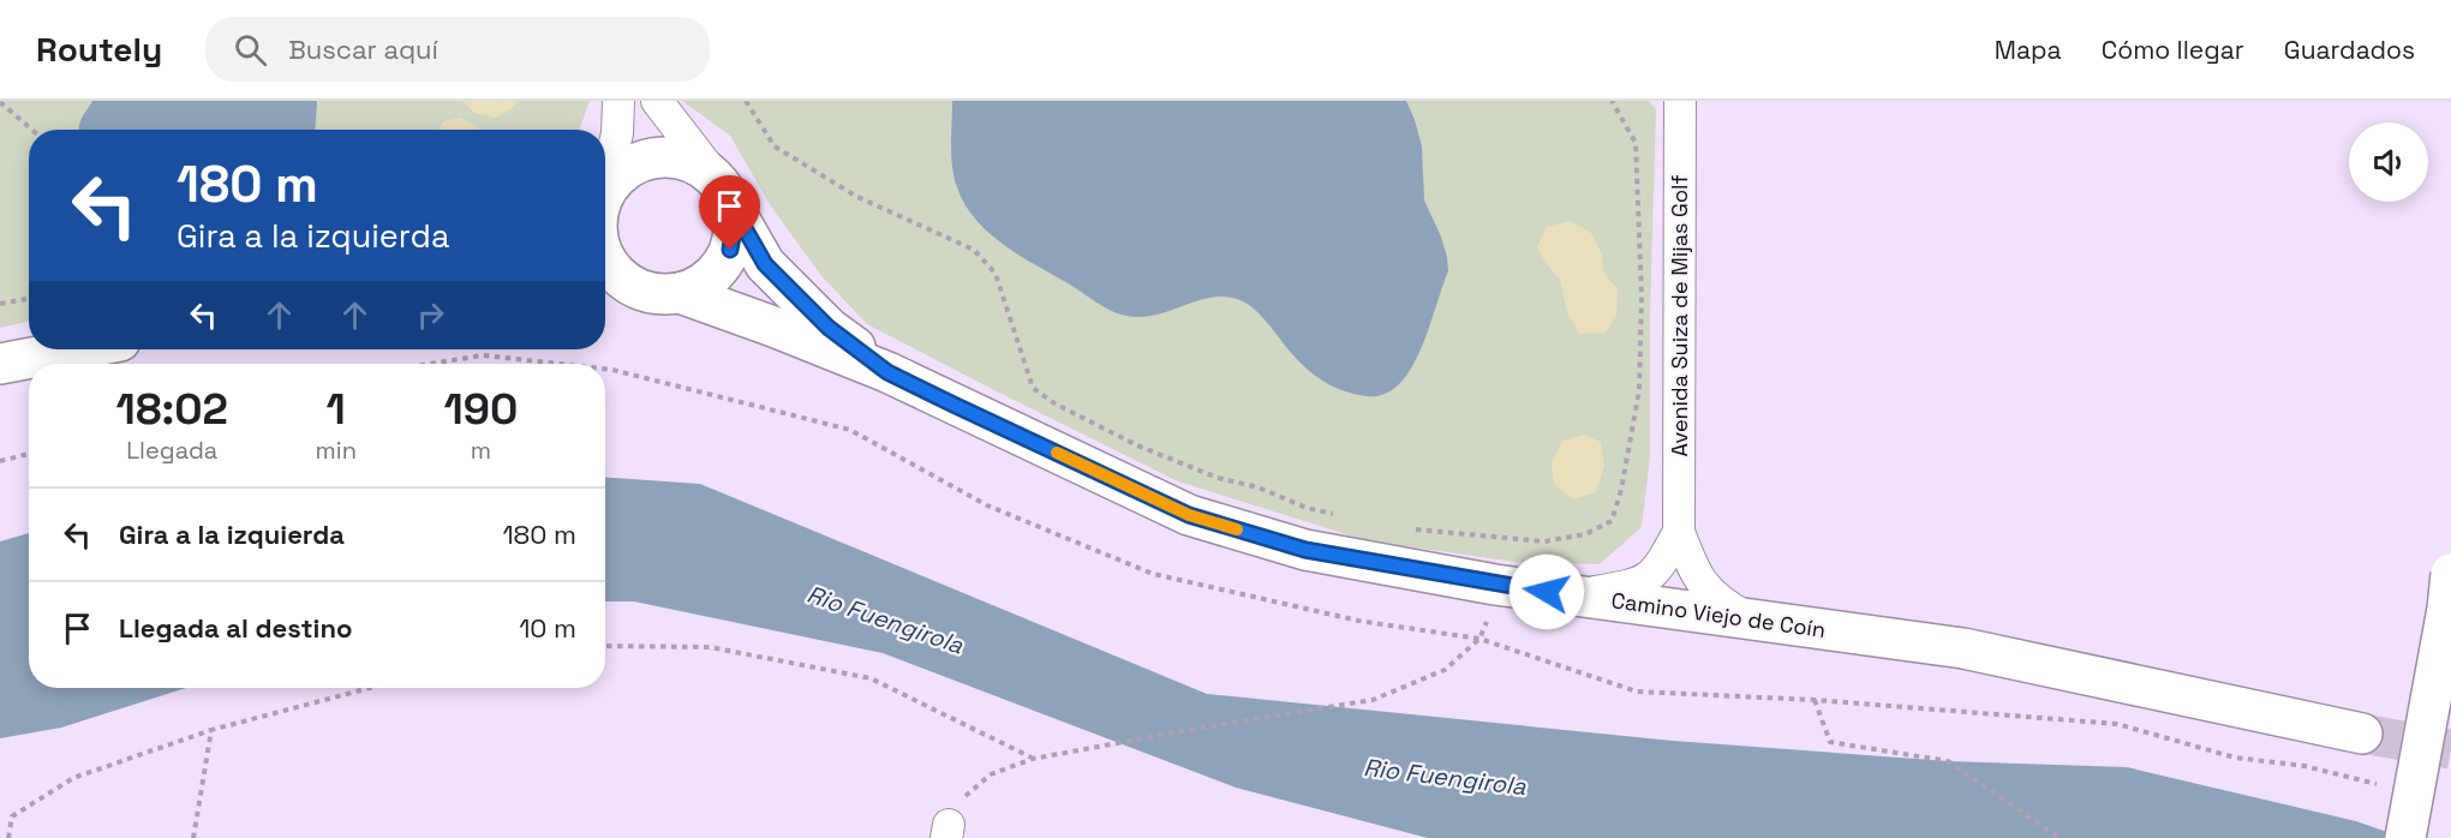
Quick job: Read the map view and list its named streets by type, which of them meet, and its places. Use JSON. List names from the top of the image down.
{
  "streets": {
    "main road": ["Camino Viejo de Coín"],
    "street": ["Avenida Suiza de Mijas Golf"]
  },
  "crossings": [
    ["Avenida Suiza de Mijas Golf", "Camino Viejo de Coín"]
  ],
  "water": ["Rio Fuengirola"],
  "page": {
    "header": "Routely",
    "search": "Buscar aquí",
    "nav": ["Mapa", "Cómo llegar", "Guardados"],
    "turn": ["180 m", "Gira a la izquierda"],
    "eta": [
      "18:02",
      "Llegada",
      "1",
      "min",
      "190",
      "m"
    ],
    "list": [
      {
        "name": "Gira a la izquierda",
        "value": "180 m"
      },
      {
        "name": "Llegada al destino",
        "value": "10 m"
      }
    ]
  }
}
